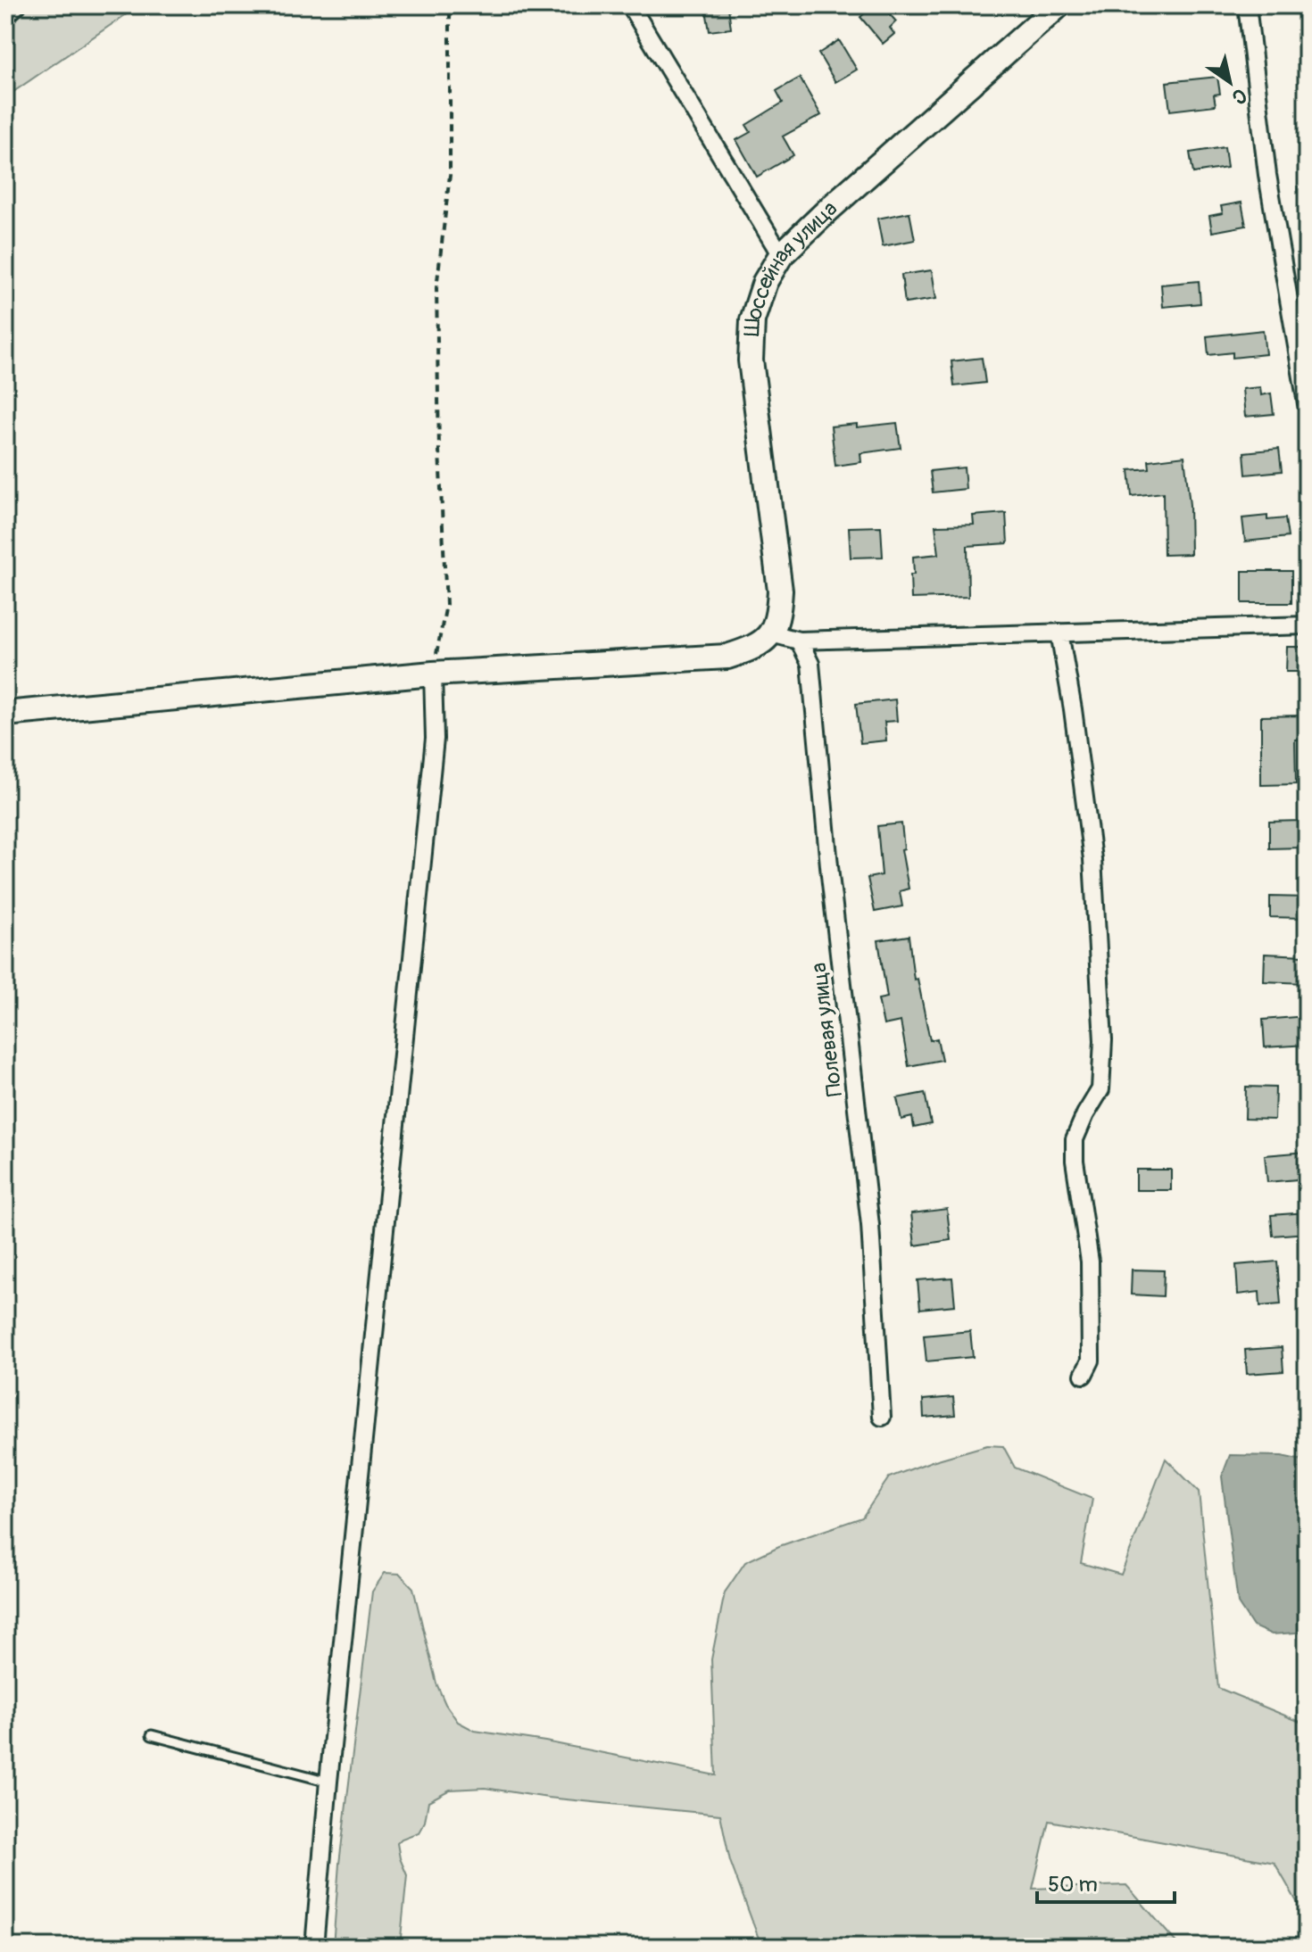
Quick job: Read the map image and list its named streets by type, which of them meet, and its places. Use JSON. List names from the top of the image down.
{
  "streets": {
    "main road": ["Шоссейная улица"],
    "street": ["Полевая улица"]
  },
  "scale_bar": "50 m",
  "north": "bottom right"
}
